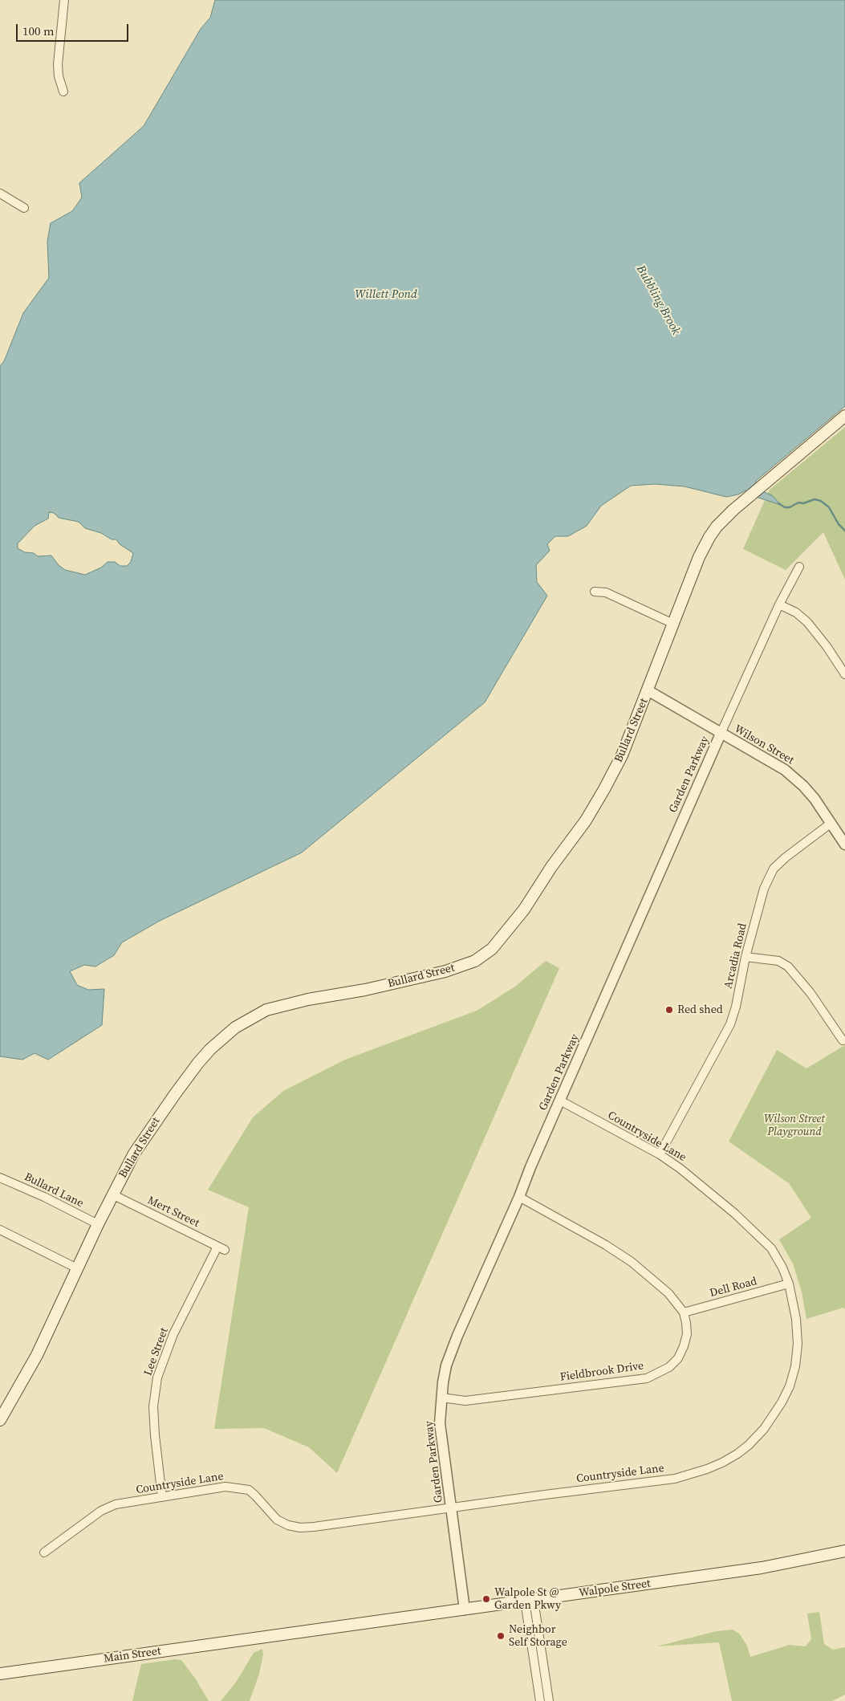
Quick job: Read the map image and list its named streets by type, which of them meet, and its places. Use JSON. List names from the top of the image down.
{
  "streets": {
    "main road": ["Bullard Street", "Walpole Street", "Main Street"],
    "street": [
      "Wilson Street",
      "Garden Parkway",
      "Arcadia Road",
      "Countryside Lane",
      "Bullard Lane",
      "Mert Street",
      "Dell Road",
      "Lee Street",
      "Fieldbrook Drive"
    ]
  },
  "crossings": [
    ["Bullard Street", "Wilson Street"],
    ["Bullard Street", "Bullard Lane"],
    ["Bullard Street", "Mert Street"],
    ["Wilson Street", "Garden Parkway"],
    ["Wilson Street", "Arcadia Road"],
    ["Garden Parkway", "Countryside Lane"],
    ["Garden Parkway", "Fieldbrook Drive"],
    ["Garden Parkway", "Walpole Street"],
    ["Arcadia Road", "Countryside Lane"],
    ["Countryside Lane", "Dell Road"],
    ["Countryside Lane", "Lee Street"],
    ["Mert Street", "Lee Street"],
    ["Dell Road", "Fieldbrook Drive"],
    ["Walpole Street", "Main Street"]
  ],
  "water": ["Willett Pond", "Bubbling Brook"],
  "parks": ["Wilson Street Playground"],
  "places": ["Red shed", "Walpole St @ Garden Pkwy", "Neighbor Self Storage"],
  "scale_bar": "100 m"
}
